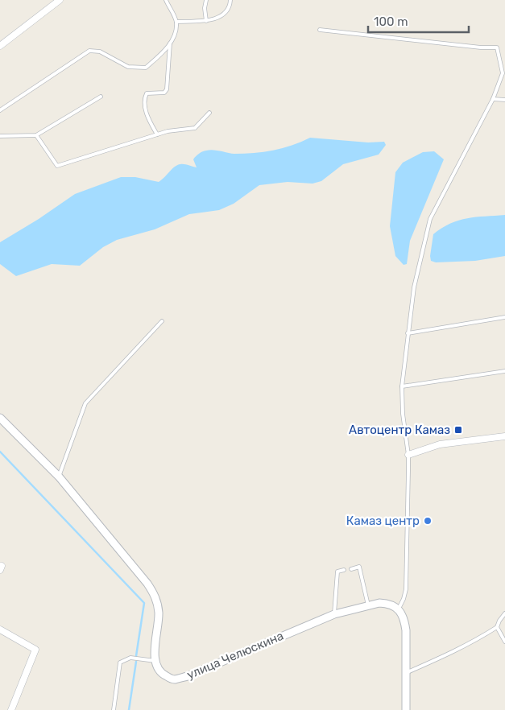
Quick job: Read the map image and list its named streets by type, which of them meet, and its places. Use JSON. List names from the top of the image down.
{
  "streets": {
    "street": ["улица Челюскина"]
  },
  "places": {
    "transit": ["Автоцентр Камаз"],
    "other": ["Камаз центр"]
  },
  "scale_bar": "100 m"
}
